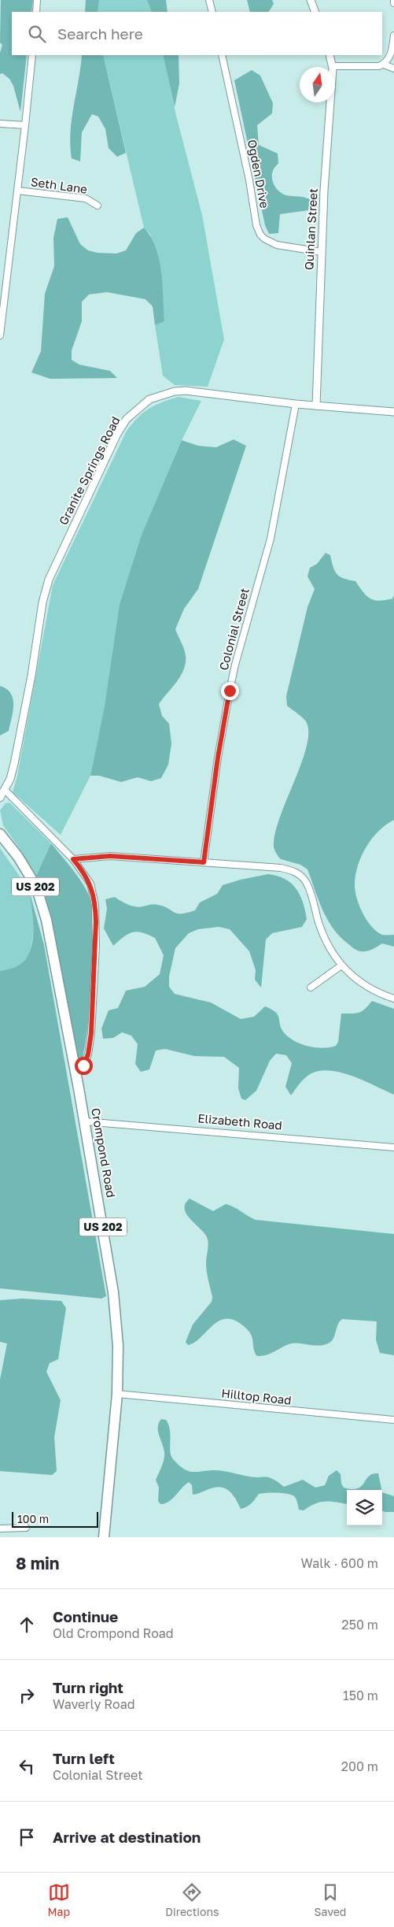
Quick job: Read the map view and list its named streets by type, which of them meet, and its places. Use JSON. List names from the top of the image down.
{
  "streets": {
    "highway": ["US 202", "Crompond Road"],
    "street": [
      "Ogden Drive",
      "Seth Lane",
      "Quinlan Street",
      "Granite Springs Road",
      "Colonial Street",
      "Elizabeth Road",
      "Hilltop Road"
    ]
  },
  "crossings": [
    ["Ogden Drive", "Quinlan Street"],
    ["Quinlan Street", "Granite Springs Road"],
    ["Granite Springs Road", "Colonial Street"],
    ["Elizabeth Road", "Crompond Road"],
    ["Crompond Road", "Hilltop Road"]
  ],
  "scale_bar": "100 m",
  "north": "top",
  "page": {
    "search": "Search here",
    "scale": "100 m",
    "heading": ["8 min", "Walk · 600 m"],
    "list": [
      ["Continue", "Old Crompond Road", "250 m"],
      ["Turn right", "Waverly Road", "150 m"],
      ["Turn left", "Colonial Street", "200 m"],
      "Arrive at destination"
    ],
    "nav": ["Map", "Directions", "Saved"]
  }
}
